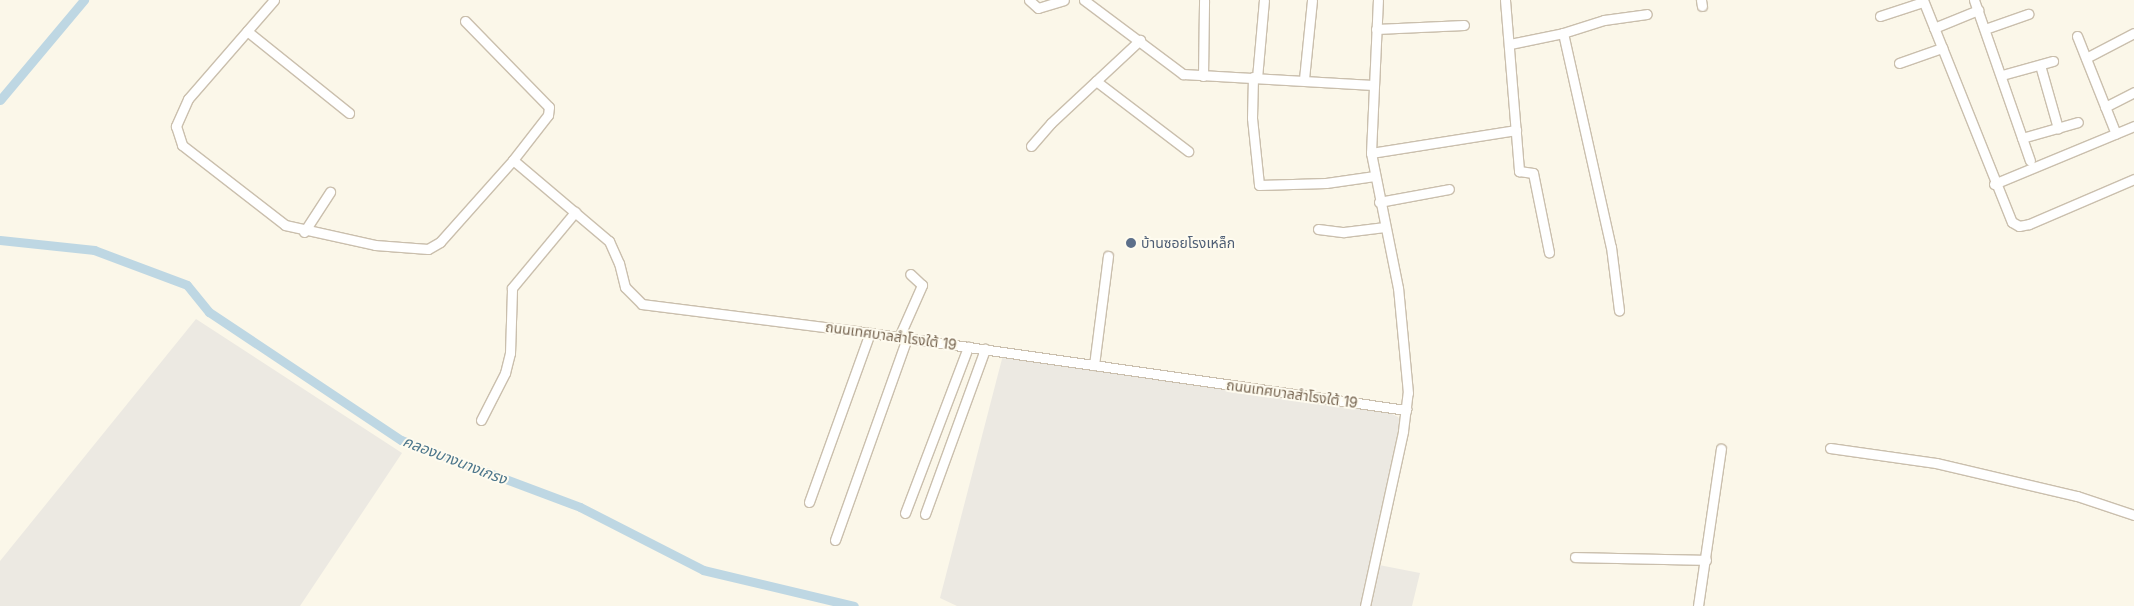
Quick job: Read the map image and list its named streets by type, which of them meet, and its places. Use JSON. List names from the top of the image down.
{
  "streets": {
    "street": ["ถนนเทศบาลสำโรงใต้ 19"]
  },
  "water": ["คลองบางนางเกรง"],
  "places": ["บ้านซอยโรงเหล็ก"]
}
